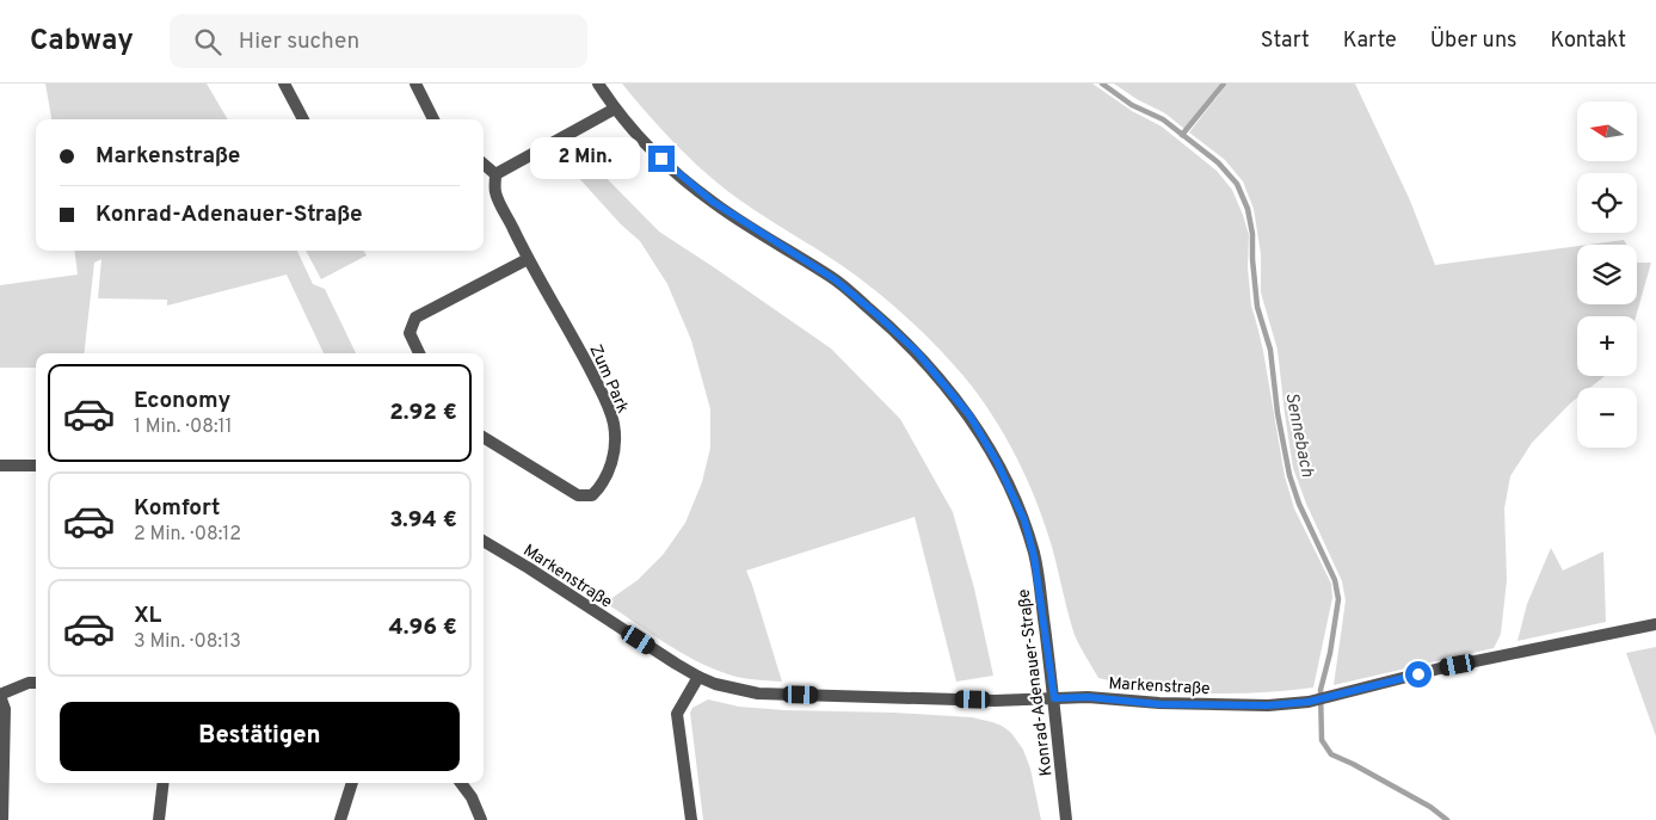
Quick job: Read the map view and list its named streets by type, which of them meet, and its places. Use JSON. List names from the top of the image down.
{
  "streets": {
    "street": ["Zum Park", "Markenstraße", "Konrad-Adenauer-Straße"]
  },
  "crossings": [
    ["Markenstraße", "Konrad-Adenauer-Straße"]
  ],
  "water": ["Sennebach"],
  "north": "left",
  "page": {
    "header": "Cabway",
    "search": "Hier suchen",
    "nav": [
      "Start",
      "Karte",
      "Über uns",
      "Kontakt"
    ],
    "map_buttons": ["+", "−"],
    "banner": ["Markenstraße", "Konrad-Adenauer-Straße"],
    "bubble": "2 Min.",
    "list": [
      {
        "name": "Economy",
        "note": "1 Min. · 08:11",
        "value": "2.92 €"
      },
      {
        "name": "Komfort",
        "note": "2 Min. · 08:12",
        "value": "3.94 €"
      },
      {
        "name": "XL",
        "note": "3 Min. · 08:13",
        "value": "4.96 €"
      }
    ],
    "buttons": "Bestätigen"
  }
}
